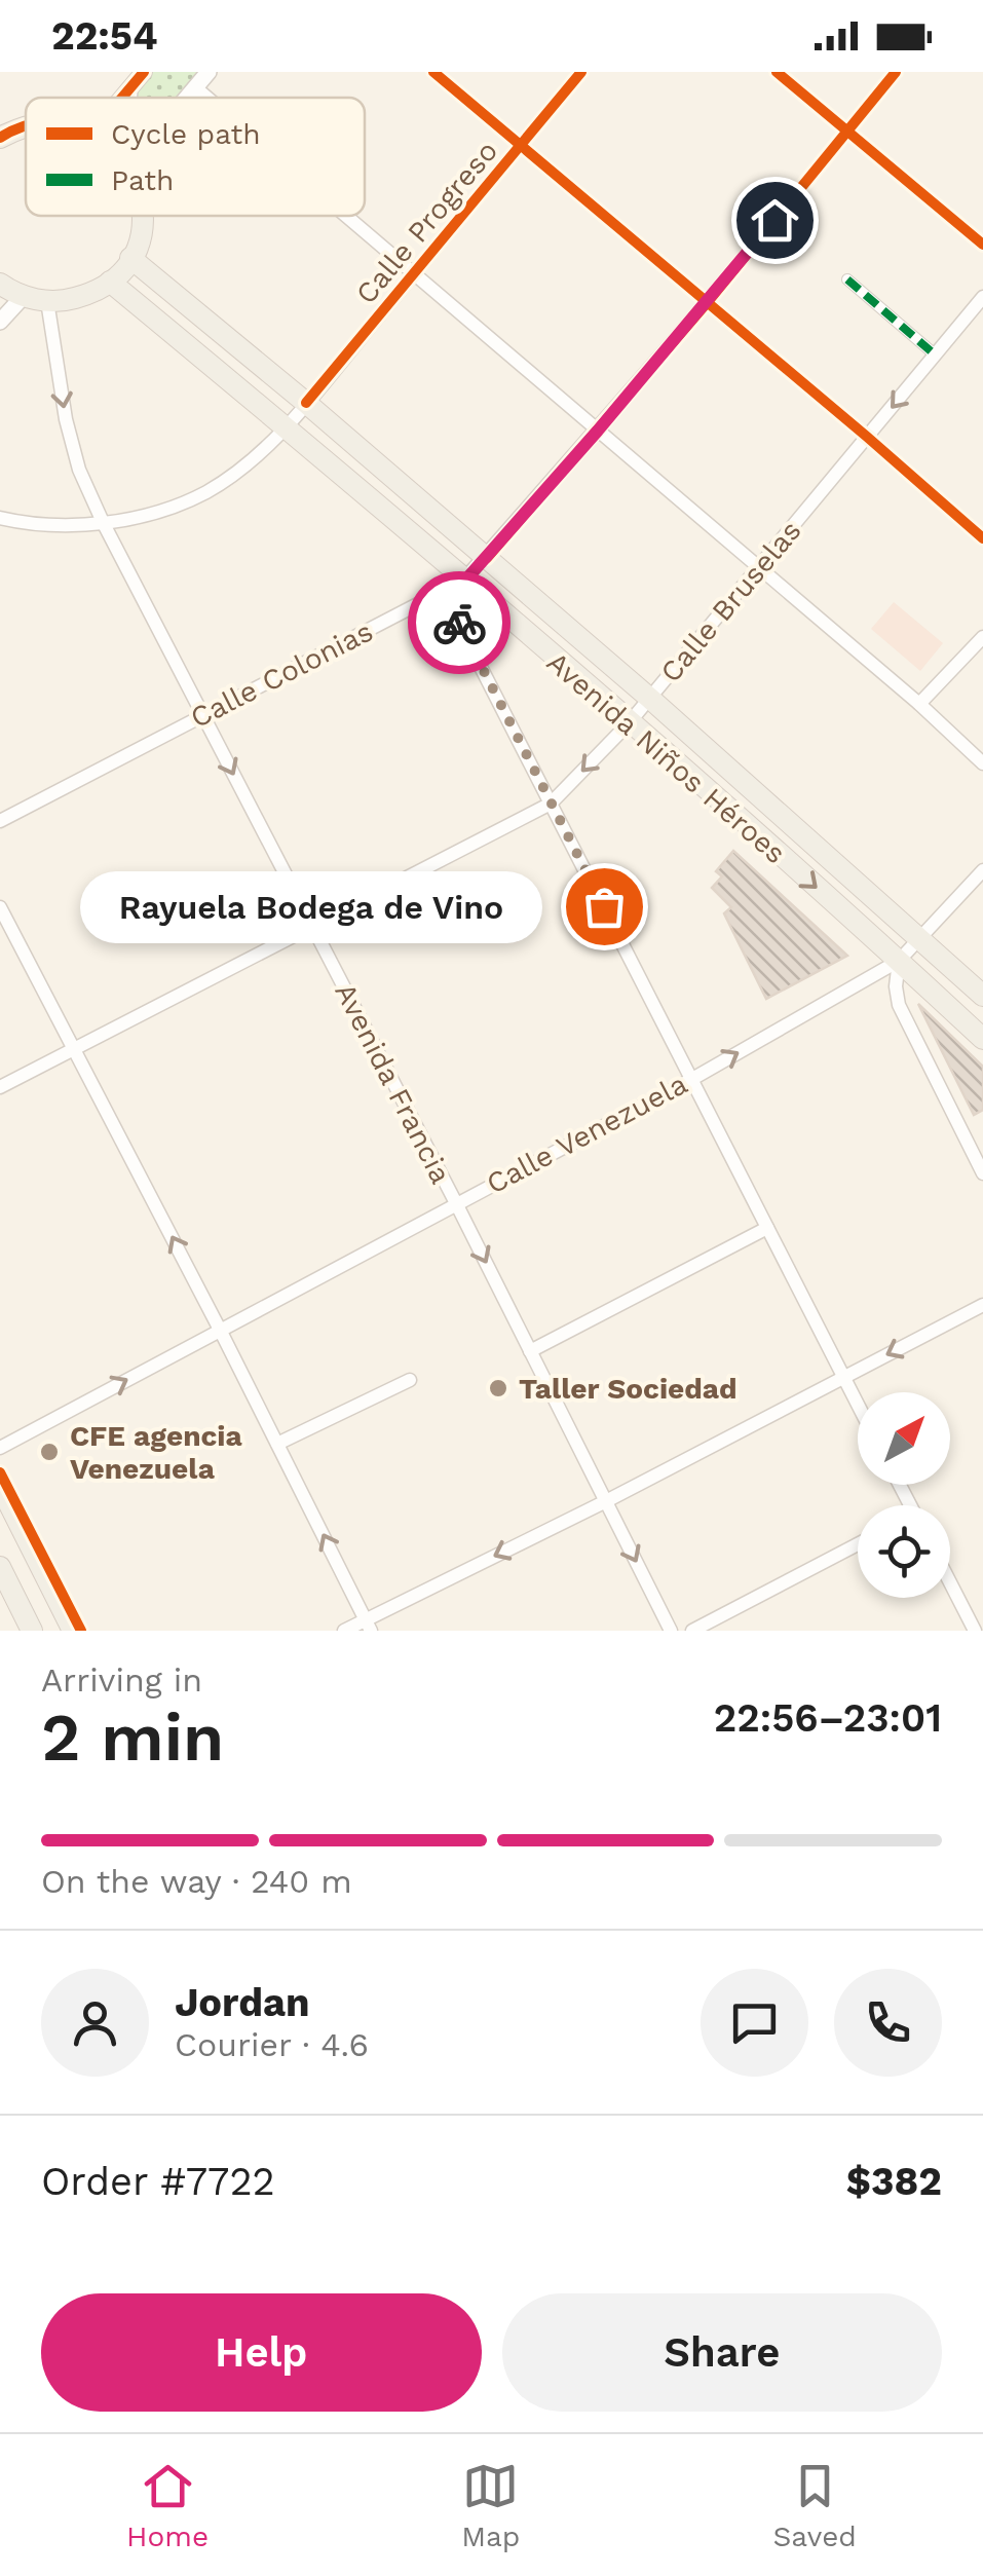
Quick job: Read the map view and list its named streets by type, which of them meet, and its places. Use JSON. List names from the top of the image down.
{
  "streets": {
    "main road": ["Avenida Niños Héroes"],
    "street": [
      "Calle Progreso",
      "Calle Bruselas",
      "Calle Colonias",
      "Avenida Francia",
      "Calle Venezuela"
    ]
  },
  "crossings": [
    ["Calle Progreso", "Avenida Niños Héroes"],
    ["Calle Progreso", "Avenida Francia"],
    ["Calle Bruselas", "Avenida Niños Héroes"],
    ["Calle Bruselas", "Avenida Francia"],
    ["Calle Colonias", "Avenida Niños Héroes"],
    ["Calle Colonias", "Avenida Francia"],
    ["Avenida Niños Héroes", "Calle Venezuela"],
    ["Avenida Francia", "Calle Venezuela"]
  ],
  "one_way": ["Avenida Francia", "Calle Venezuela"],
  "places": ["Rayuela Bodega de Vino", "Taller Sociedad", "CFE agencia Venezuela"],
  "legend": ["Cycle path", "Path"],
  "north": "top right",
  "page": {
    "status": "22:54",
    "bubble": "Rayuela Bodega de Vino",
    "heading": ["2 min", "Arriving in", "22:56–23:01"],
    "panel": [
      "Jordan",
      "Courier · 4.6",
      "Order #7722",
      "$382"
    ],
    "bar": "On the way · 240 m",
    "buttons": ["Help", "Share"],
    "tabs": ["Home", "Map", "Saved"]
  }
}
